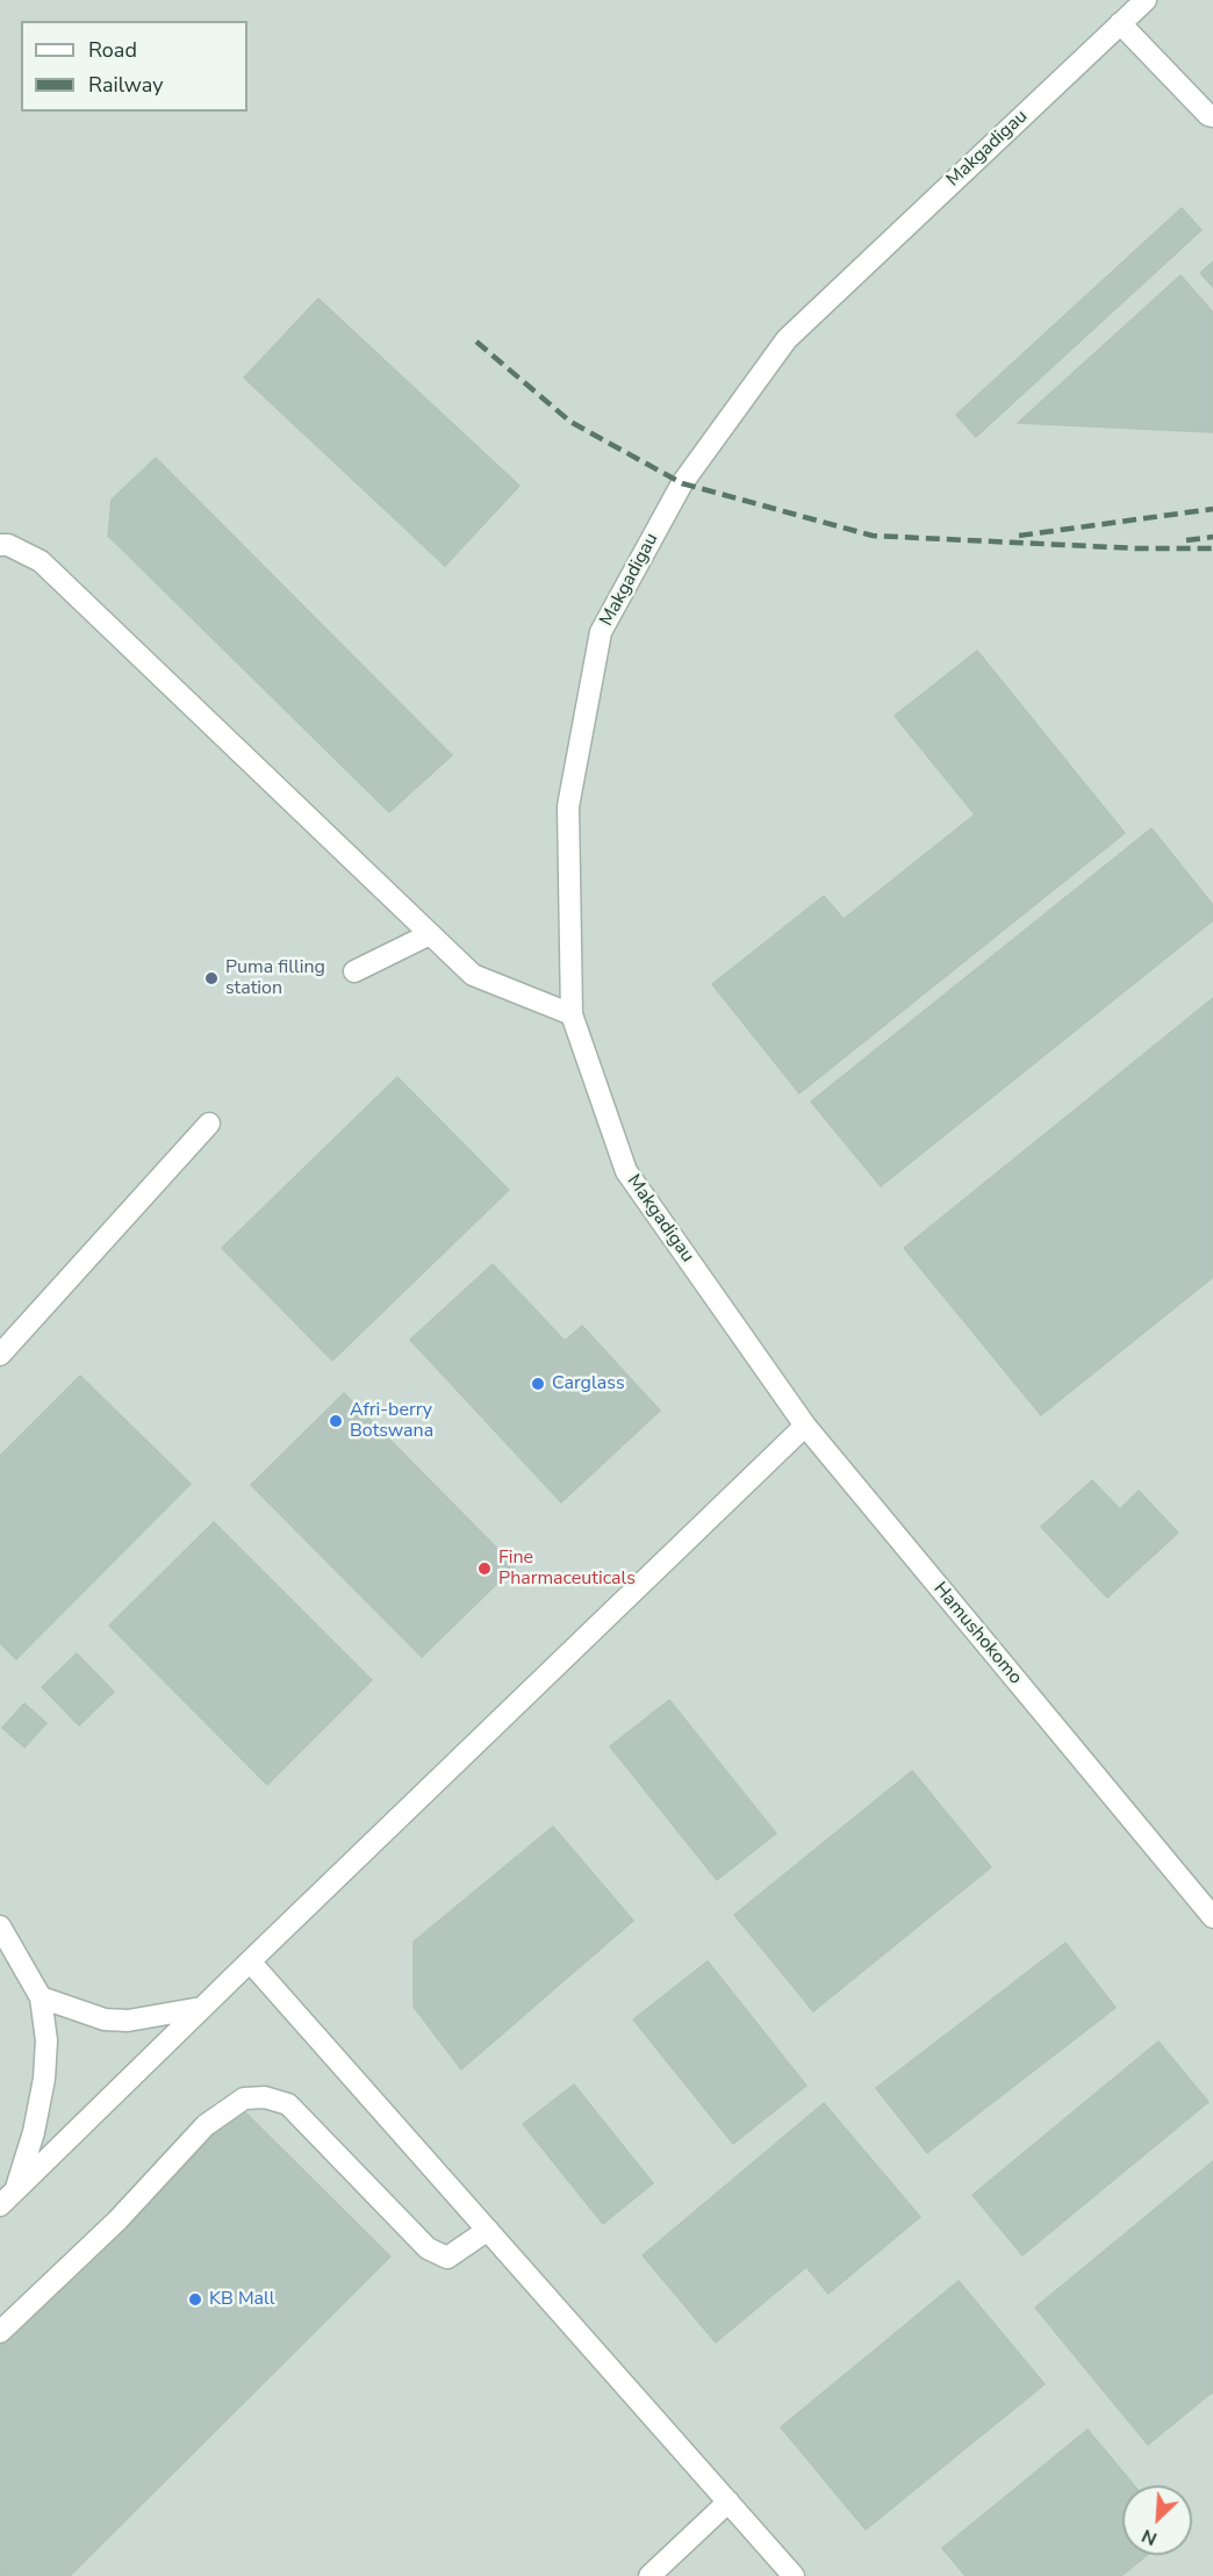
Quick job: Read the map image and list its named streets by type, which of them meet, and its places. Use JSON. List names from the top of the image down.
{
  "streets": {
    "street": ["Makgadigau", "Hamushokomo"]
  },
  "crossings": [
    ["Makgadigau", "Hamushokomo"]
  ],
  "places": [
    "Puma filling station",
    "Carglass",
    "Afri-berry Botswana",
    "Fine Pharmaceuticals",
    "KB Mall"
  ],
  "legend": ["Road", "Railway"],
  "north": "bottom left"
}
